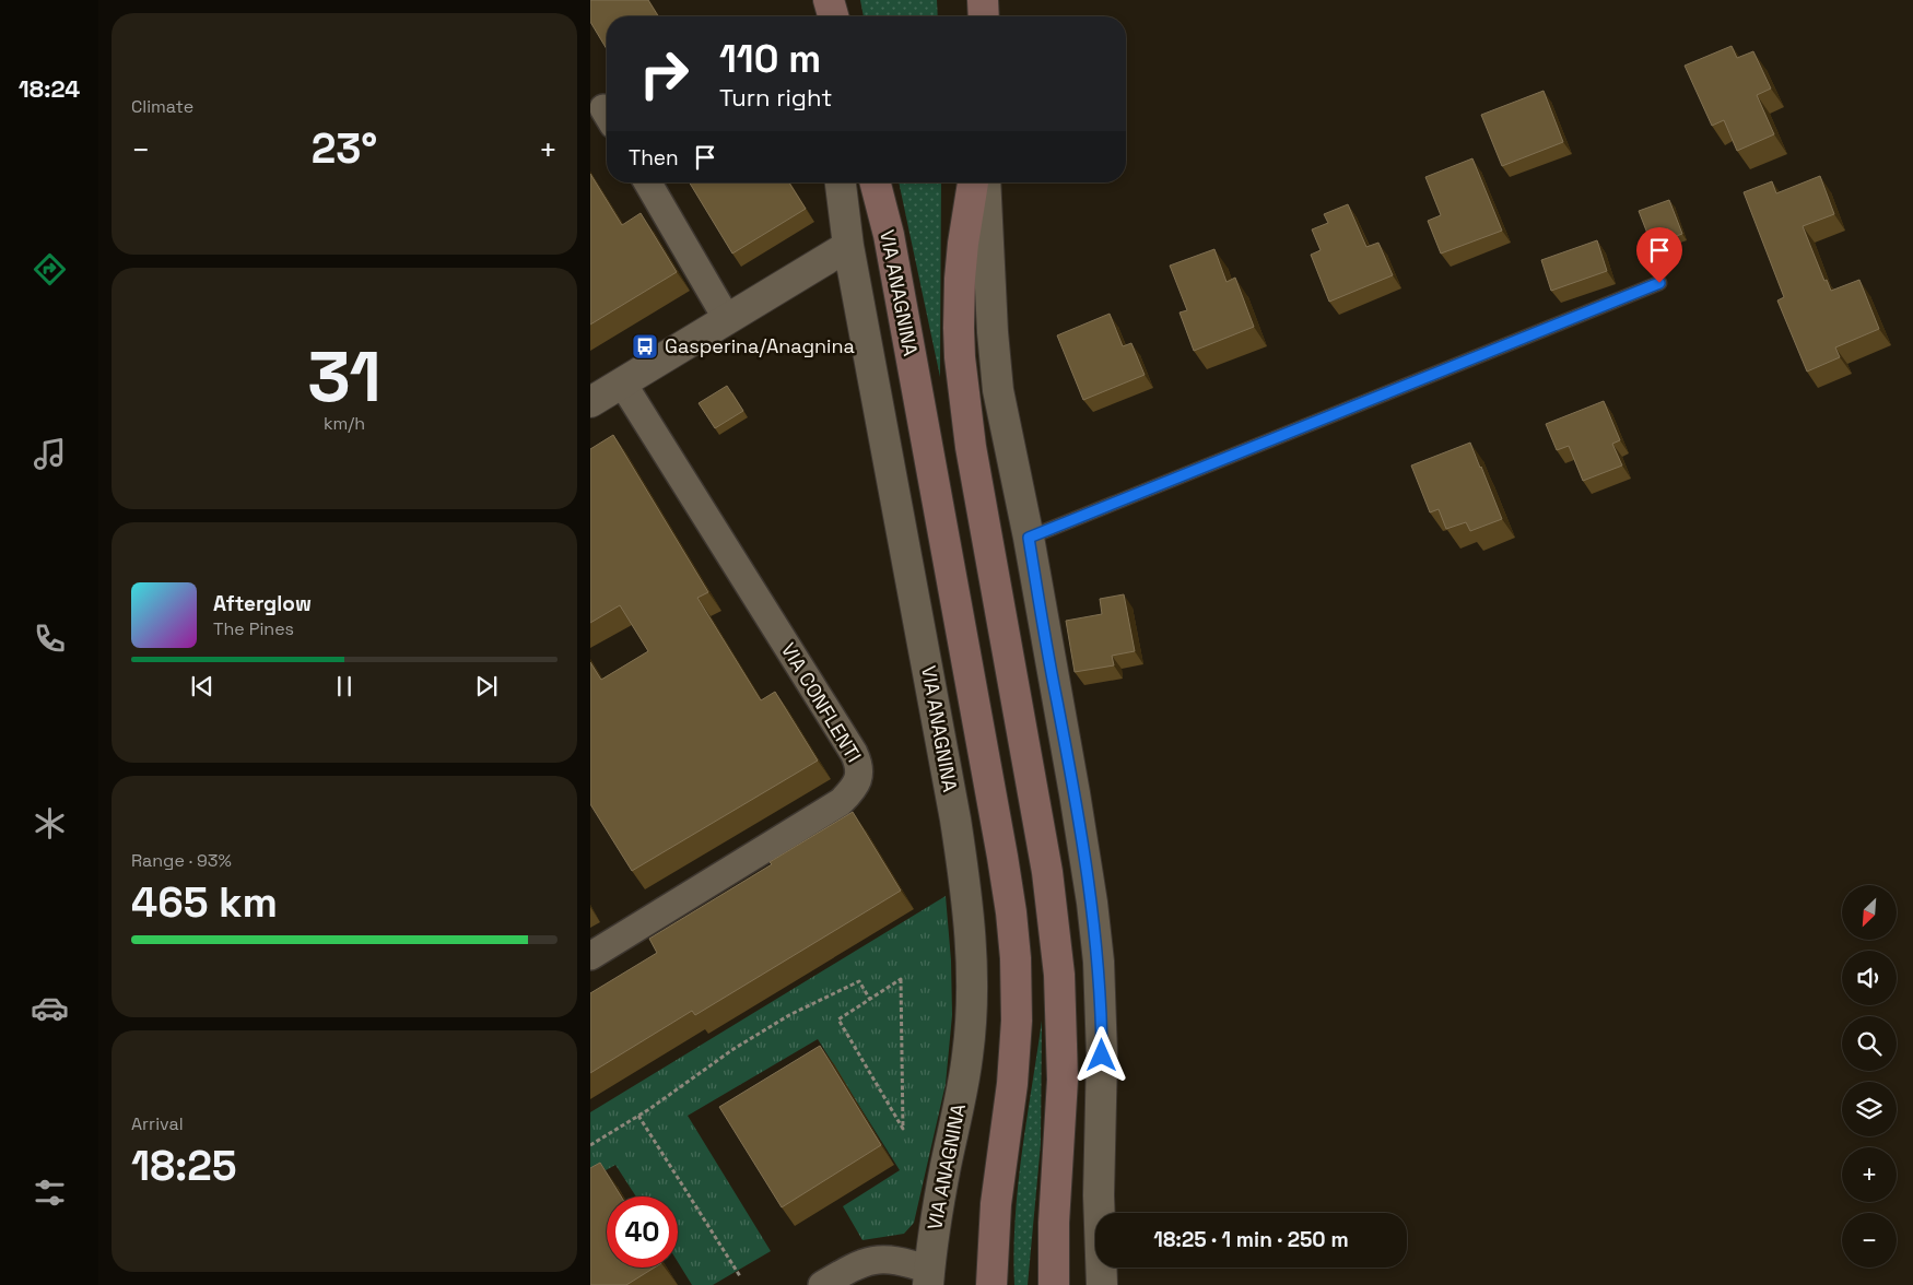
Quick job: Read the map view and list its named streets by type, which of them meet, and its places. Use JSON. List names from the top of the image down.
{
  "streets": {
    "main road": ["VIA ANAGNINA"],
    "street": ["VIA CONFLENTI"]
  },
  "places": {
    "bus stop": ["Gasperina/Anagnina"]
  },
  "north": "bottom left",
  "page": {
    "tabs": "18:24",
    "tile": [
      "Climate",
      ["31", "km/h"],
      ["Range · 93%", "465 km"],
      ["Arrival", "18:25"]
    ],
    "turn": ["110 m", "Turn right"],
    "heat": ["−", "23°", "+"],
    "then": "Then",
    "song": ["Afterglow", "The Pines"],
    "map_buttons": ["+", "−"],
    "limit": "40",
    "trip": "18:25 · 1 min · 250 m"
  }
}
